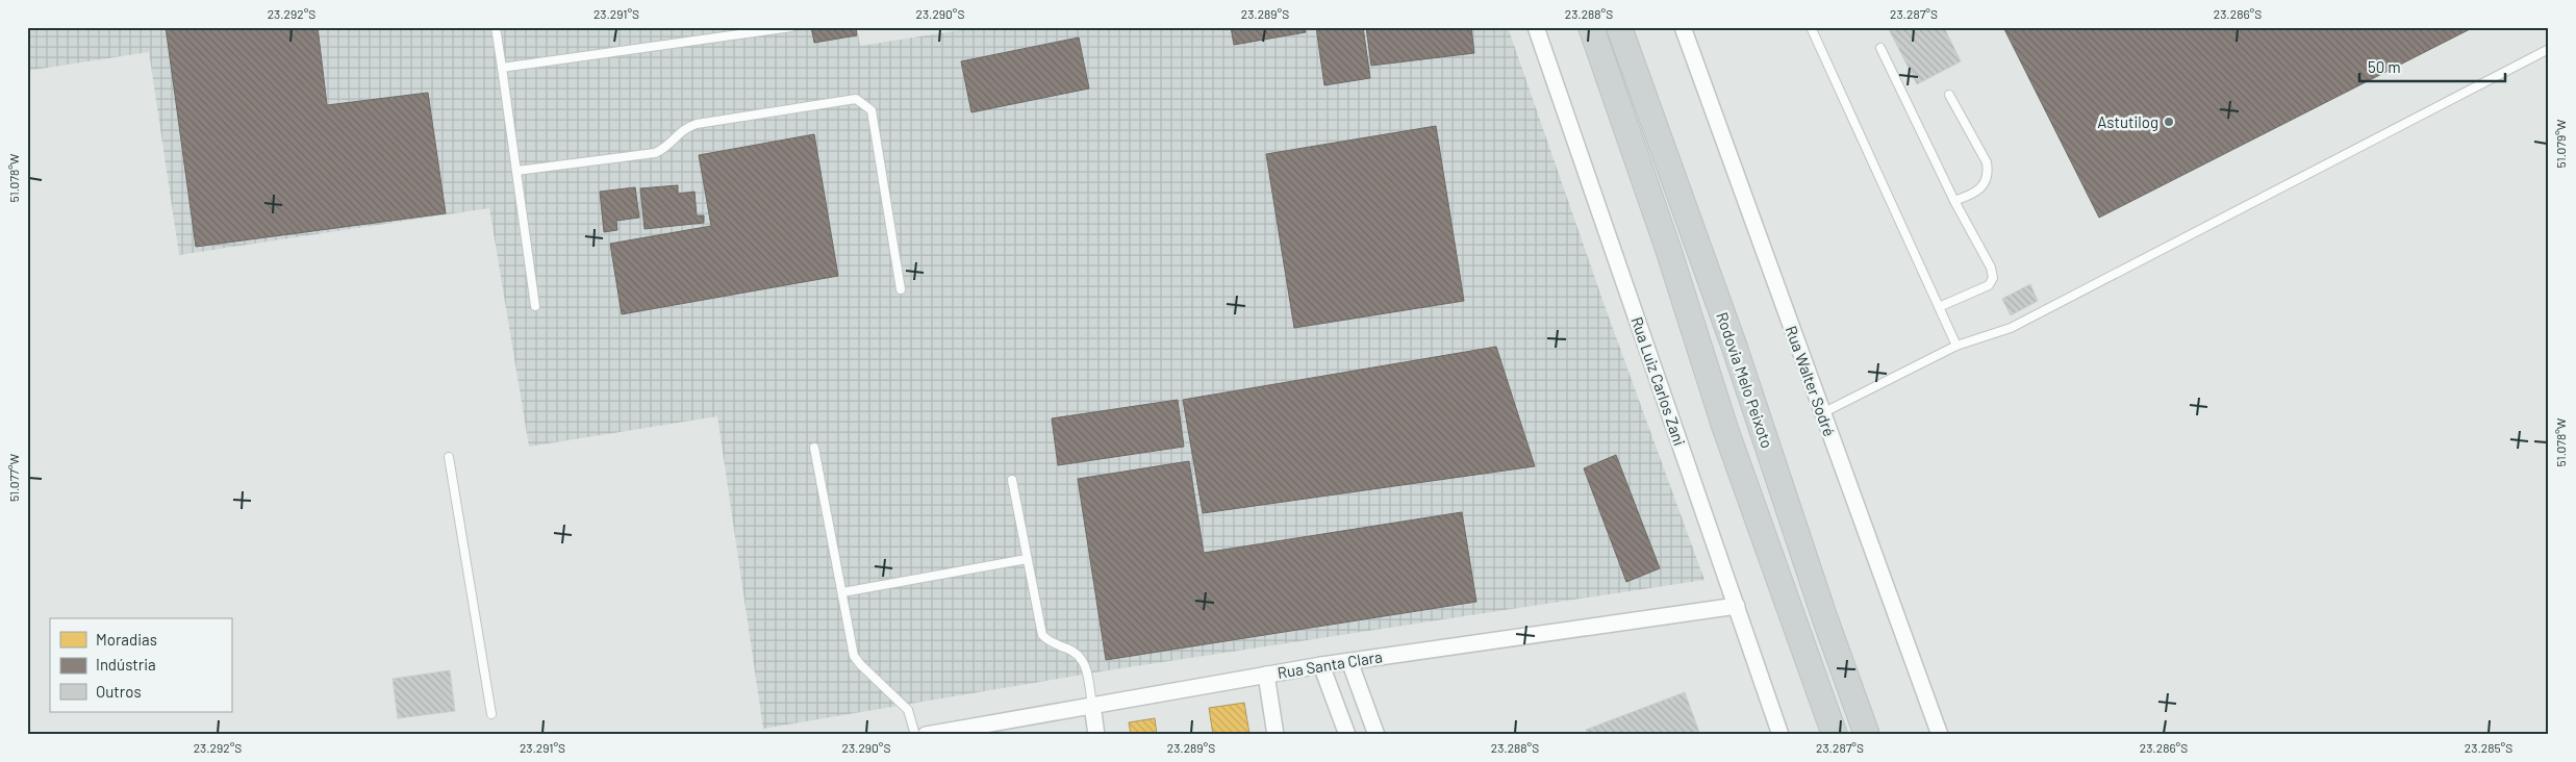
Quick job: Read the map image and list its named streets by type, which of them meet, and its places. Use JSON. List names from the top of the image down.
{
  "streets": {
    "main road": ["Rodovia Melo Peixoto"],
    "street": ["Rua Luiz Carlos Zani", "Rua Walter Sodré", "Rua Santa Clara"]
  },
  "crossings": [
    ["Rua Luiz Carlos Zani", "Rua Santa Clara"]
  ],
  "places": ["Astutilog"],
  "legend": ["Moradias", "Indústria", "Outros"],
  "scale_bar": "50 m",
  "coordinates": [
    "23.292°S",
    "23.291°S",
    "23.290°S",
    "23.289°S",
    "23.288°S",
    "23.287°S",
    "23.286°S",
    "51.079°W",
    "51.078°W",
    "51.077°W",
    "23.285°S"
  ]
}
